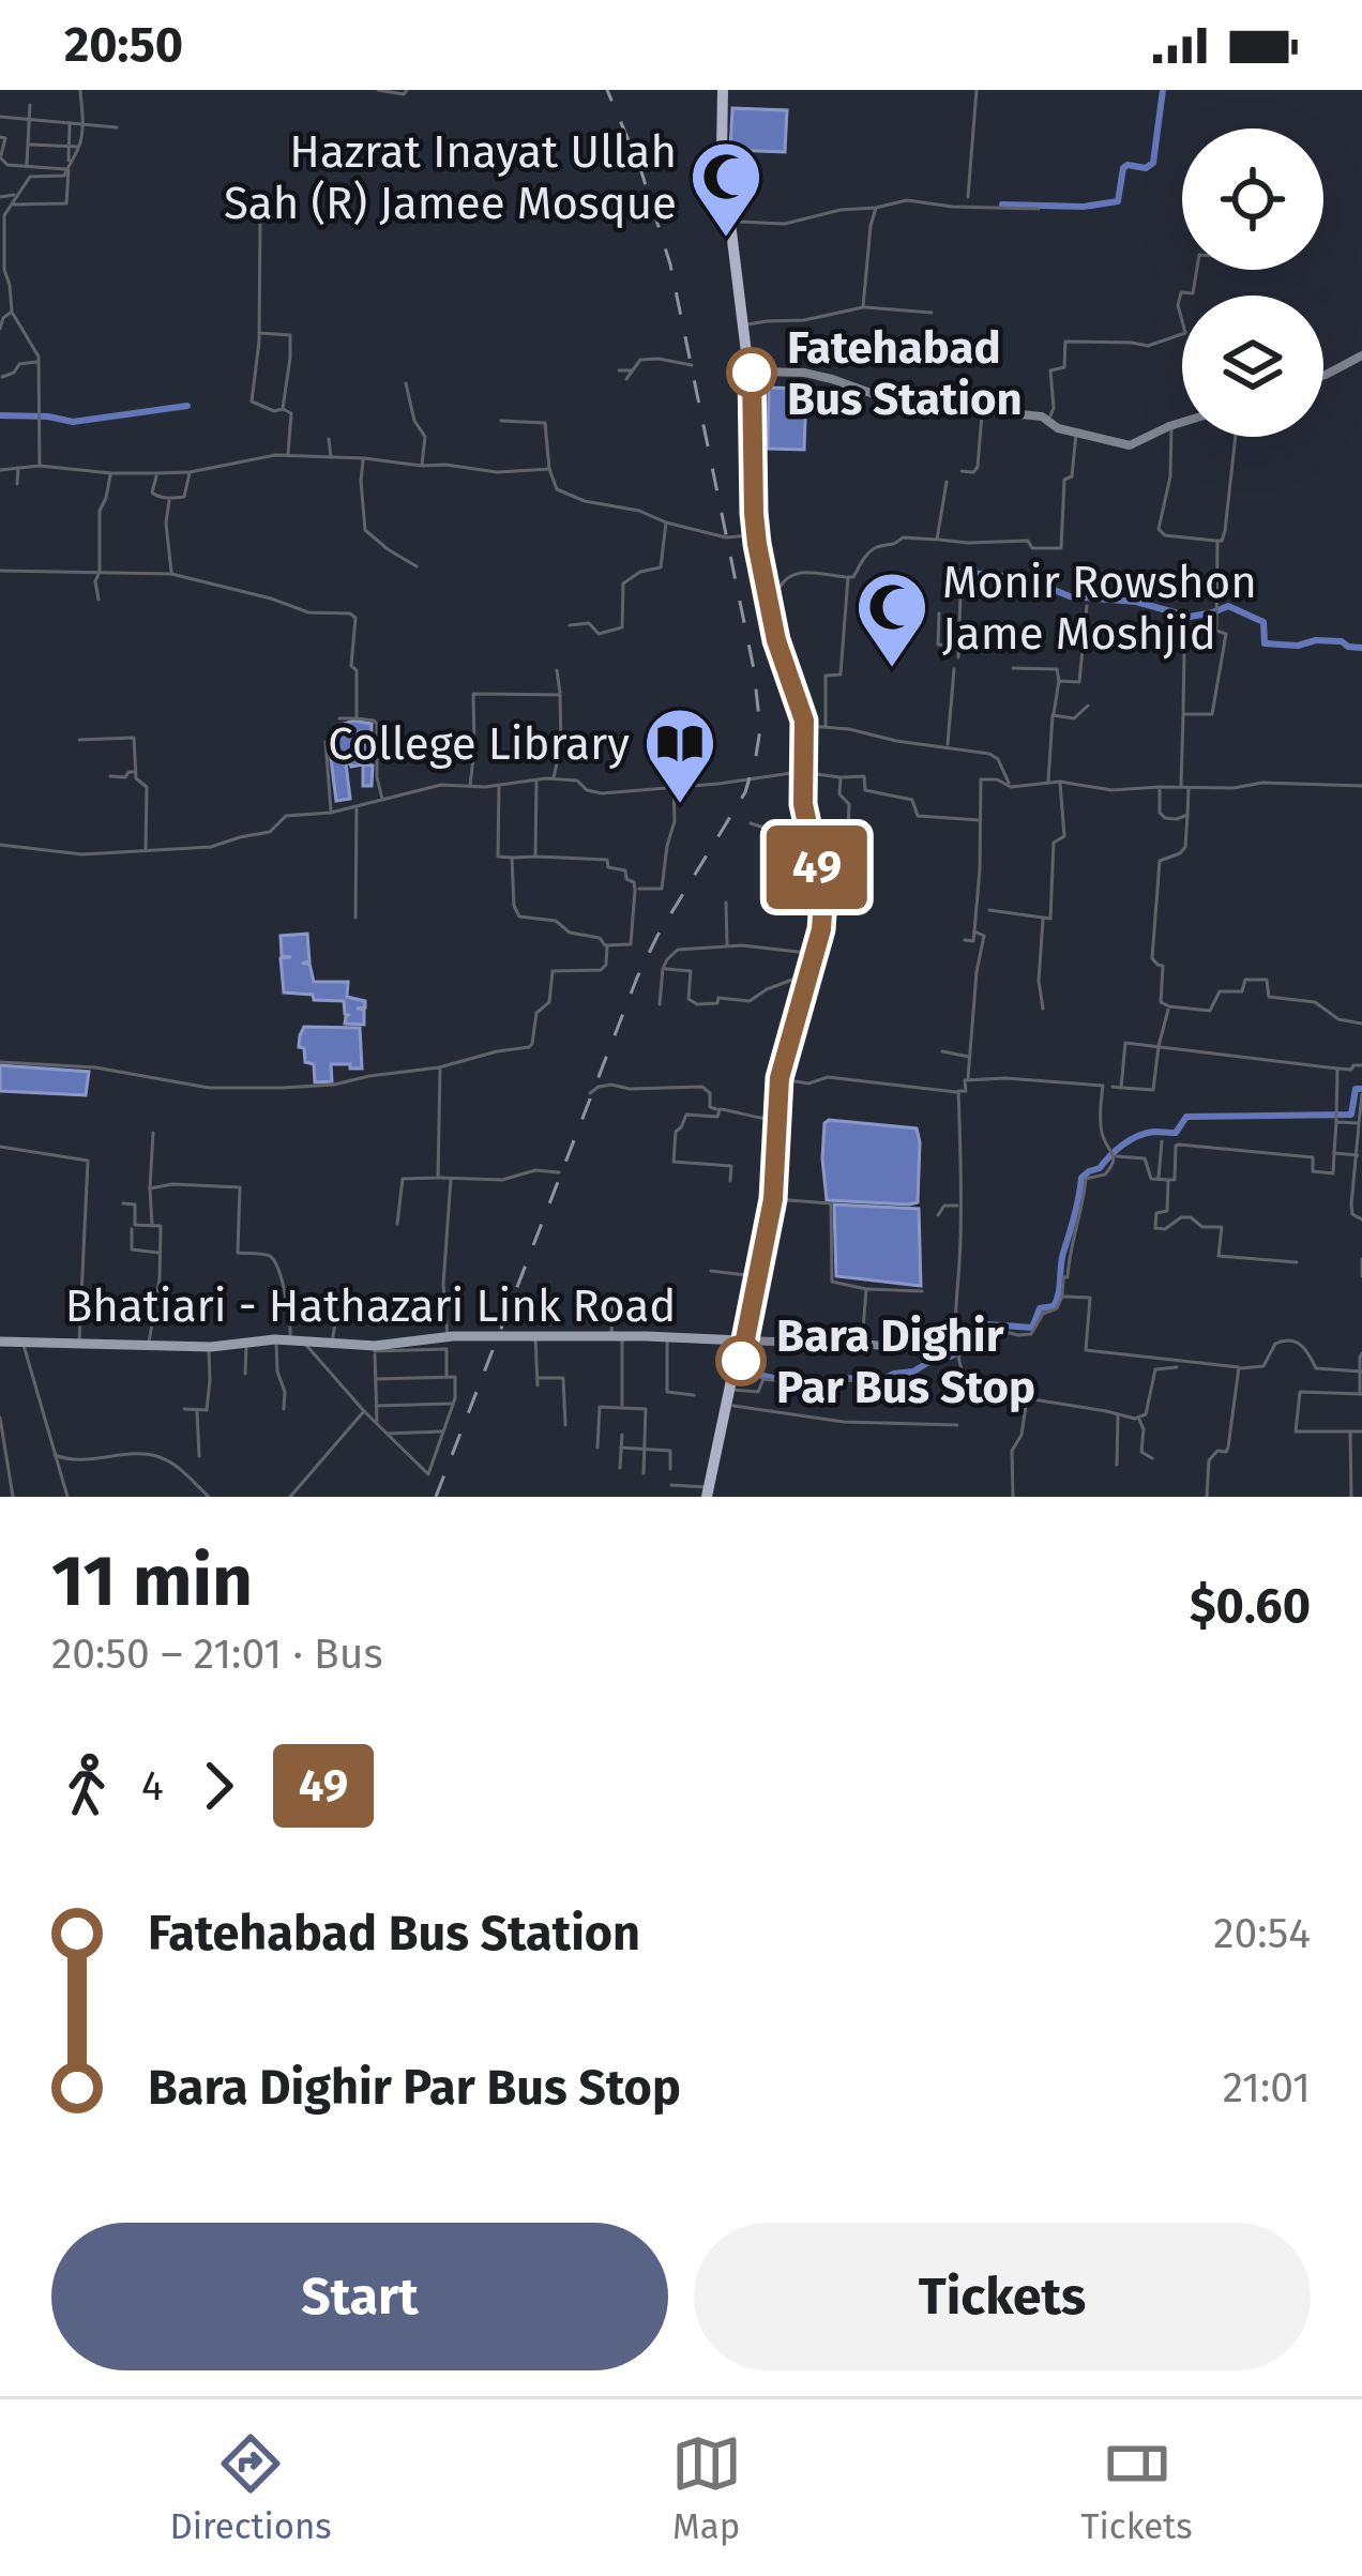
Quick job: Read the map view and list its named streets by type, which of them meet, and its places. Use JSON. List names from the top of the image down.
{
  "streets": {
    "main road": ["Bhatiari - Hathazari Link Road"]
  },
  "places": {
    "mosque": ["Hazrat Inayat Ullah Sah (R) Jamee Mosque", "Monir Rowshon Jame Moshjid"],
    "other": ["Fatehabad Bus Station", "Bara Dighir Par Bus Stop"],
    "library": ["College Library"]
  },
  "lines": ["bus line 49"],
  "page": {
    "status": "20:50",
    "on_map": "49",
    "heading": ["11 min", "20:50 – 21:01 · Bus", "$0.60"],
    "legs": ["4", "49"],
    "list": [
      {
        "name": "Fatehabad Bus Station",
        "value": "20:54"
      },
      {
        "name": "Bara Dighir Par Bus Stop",
        "value": "21:01"
      }
    ],
    "buttons": ["Start", "Tickets"],
    "tabs": ["Directions", "Map", "Tickets"]
  }
}
